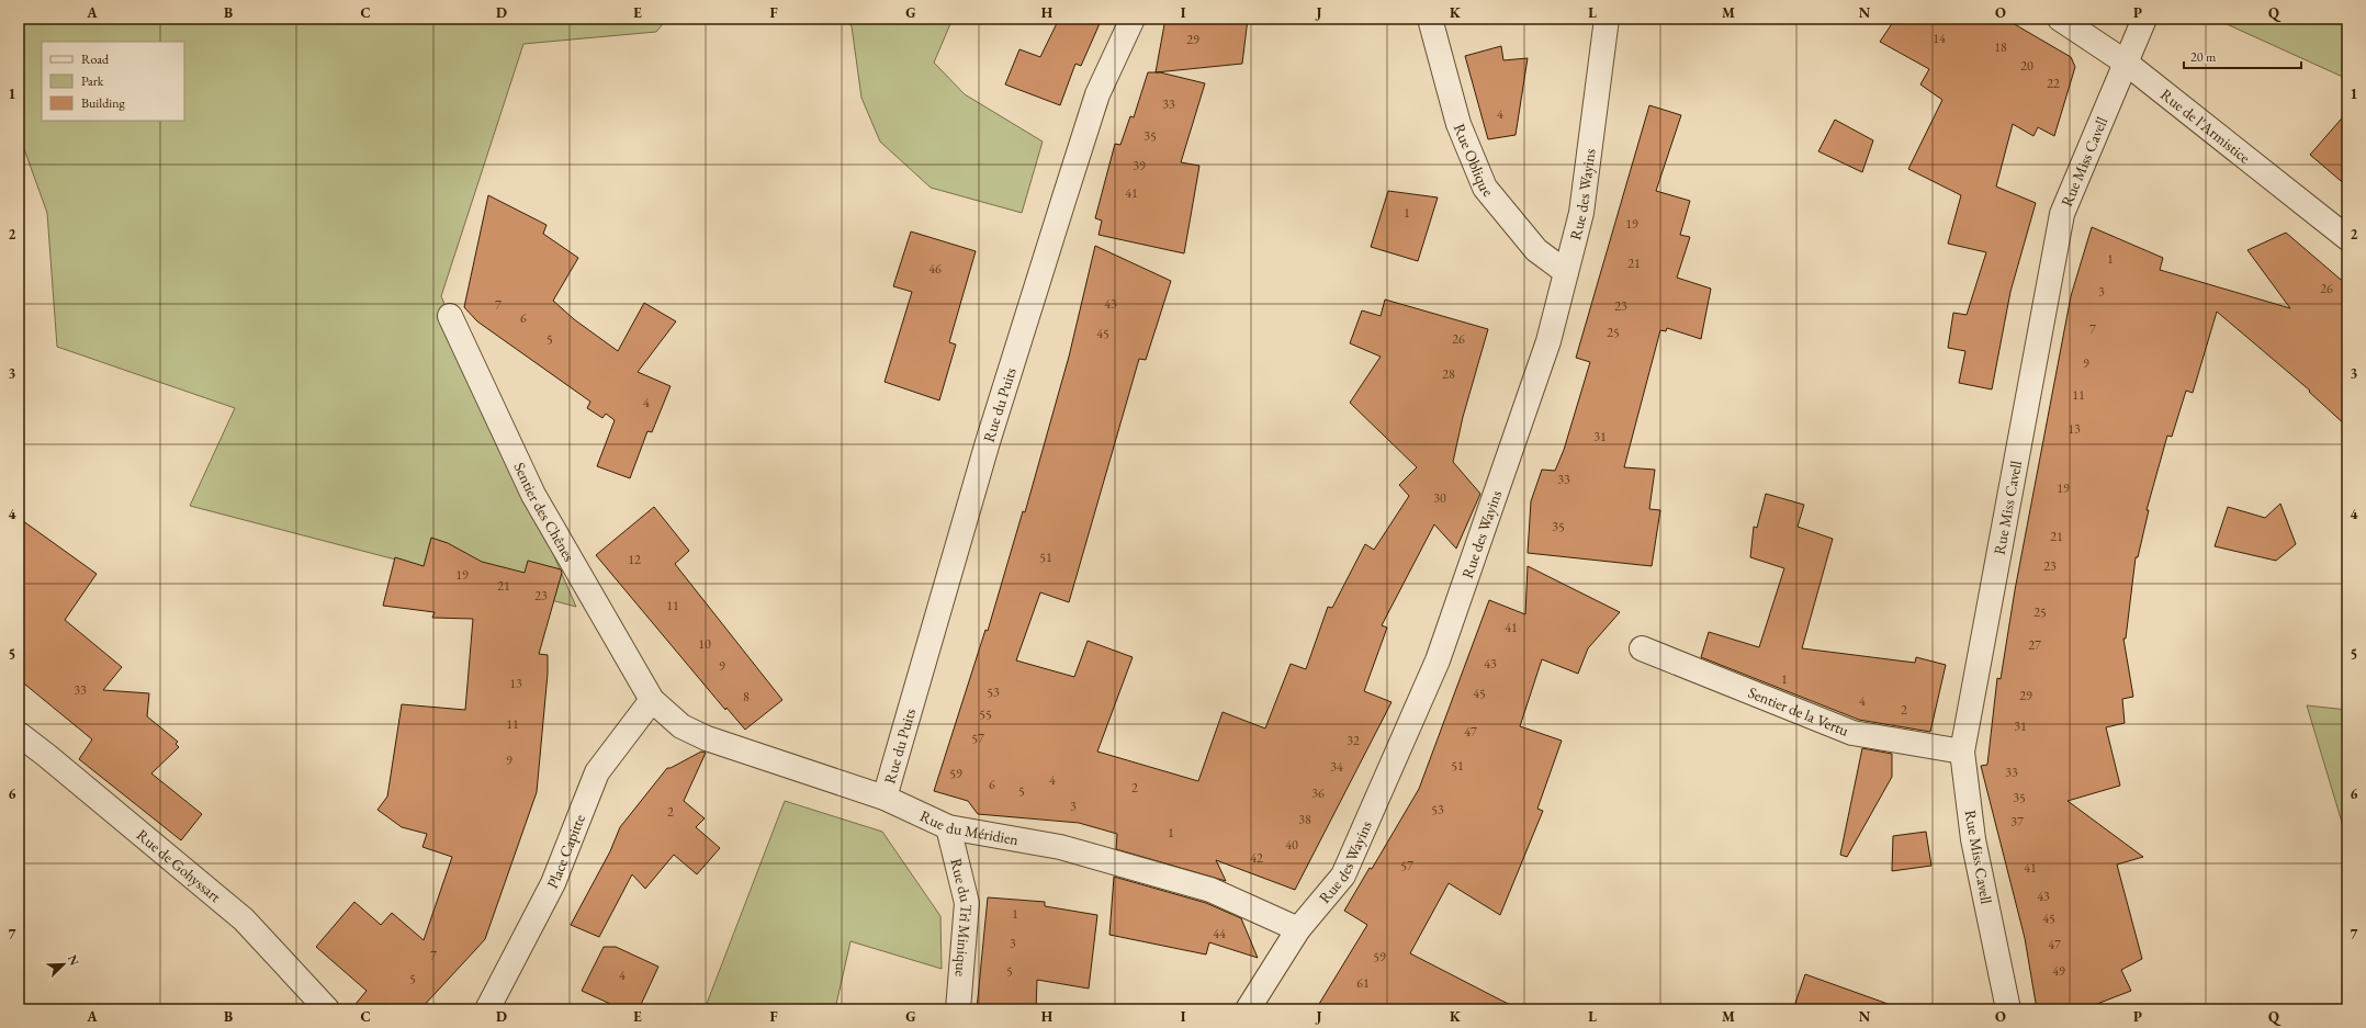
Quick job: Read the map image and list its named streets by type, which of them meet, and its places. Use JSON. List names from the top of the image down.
{
  "streets": {
    "street": [
      "Rue de l'Armistice",
      "Rue Oblique",
      "Rue Miss Cavell",
      "Rue des Wayins",
      "Rue du Puits",
      "Sentier des Chênes",
      "Sentier de la Vertu",
      "Rue du Méridien",
      "Place Capitte",
      "Rue de Gohyssart",
      "Rue du Trî Minique"
    ]
  },
  "crossings": [
    ["Rue de l'Armistice", "Rue Miss Cavell"],
    ["Rue Oblique", "Rue des Wayins"],
    ["Rue Miss Cavell", "Sentier de la Vertu"],
    ["Rue des Wayins", "Rue du Méridien"],
    ["Rue du Puits", "Rue du Méridien"],
    ["Sentier des Chênes", "Rue du Méridien"],
    ["Sentier des Chênes", "Place Capitte"],
    ["Rue du Méridien", "Place Capitte"],
    ["Rue du Méridien", "Rue du Trî Minique"]
  ],
  "house_numbers": [
    "14",
    "29",
    "18",
    "20",
    "22",
    "33",
    "4",
    "35",
    "39",
    "41",
    "1",
    "19",
    "1",
    "21",
    "46",
    "26",
    "3",
    "43",
    "7",
    "23",
    "6",
    "7",
    "25",
    "45",
    "5",
    "26",
    "9",
    "28",
    "11",
    "4",
    "13",
    "31",
    "33",
    "19",
    "30",
    "35",
    "21",
    "51",
    "12",
    "23",
    "19",
    "21",
    "23",
    "11",
    "25",
    "41",
    "10",
    "27",
    "43",
    "9",
    "1",
    "13",
    "33",
    "53",
    "45",
    "29",
    "8",
    "4",
    "2",
    "55",
    "11",
    "31",
    "47",
    "57",
    "32",
    "9",
    "51",
    "34",
    "33",
    "59",
    "4",
    "6",
    "2",
    "5",
    "36",
    "35",
    "3",
    "53",
    "2",
    "38",
    "37",
    "1",
    "40",
    "42",
    "57",
    "41",
    "43",
    "1",
    "45",
    "44",
    "3",
    "47",
    "7",
    "59",
    "5",
    "49",
    "4",
    "5",
    "61"
  ],
  "legend": ["Road", "Park", "Building"],
  "scale_bar": "20 m",
  "north": "top right",
  "grid": {
    "columns": [
      "A",
      "B",
      "C",
      "D",
      "E",
      "F",
      "G",
      "H",
      "I",
      "J",
      "K",
      "L",
      "M",
      "N",
      "O",
      "P",
      "Q"
    ],
    "rows": [
      "1",
      "2",
      "3",
      "4",
      "5",
      "6",
      "7"
    ]
  }
}
